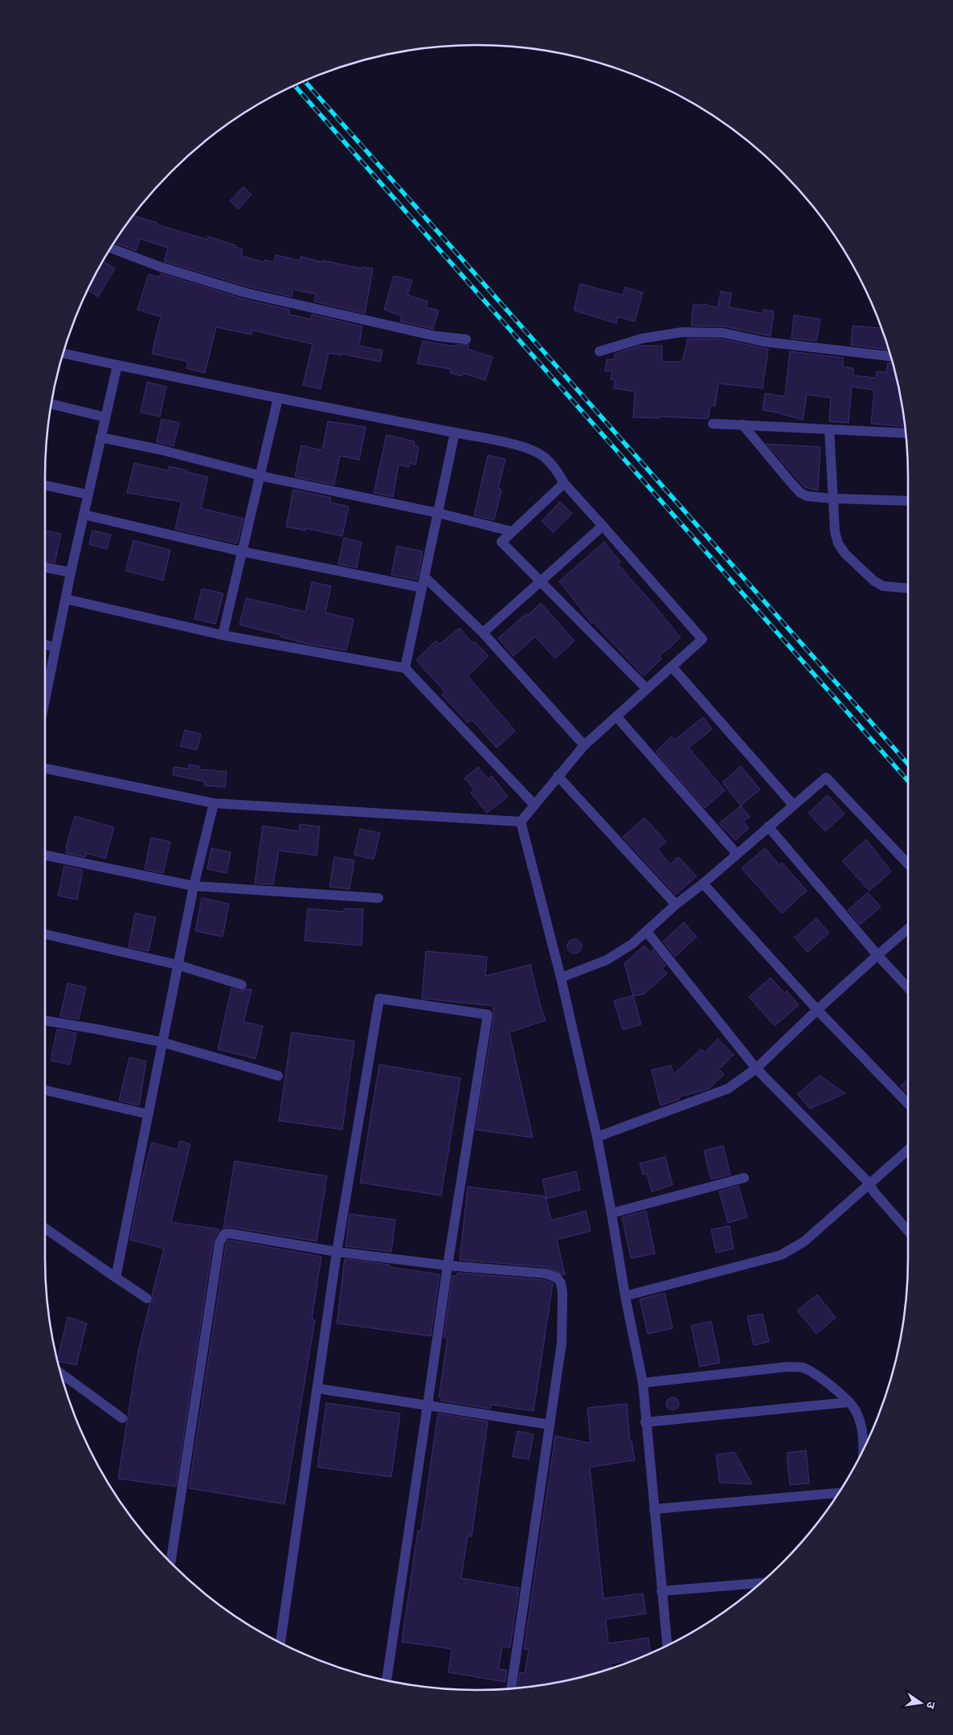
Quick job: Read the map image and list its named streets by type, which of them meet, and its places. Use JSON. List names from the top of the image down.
{
  "north": "right"
}
